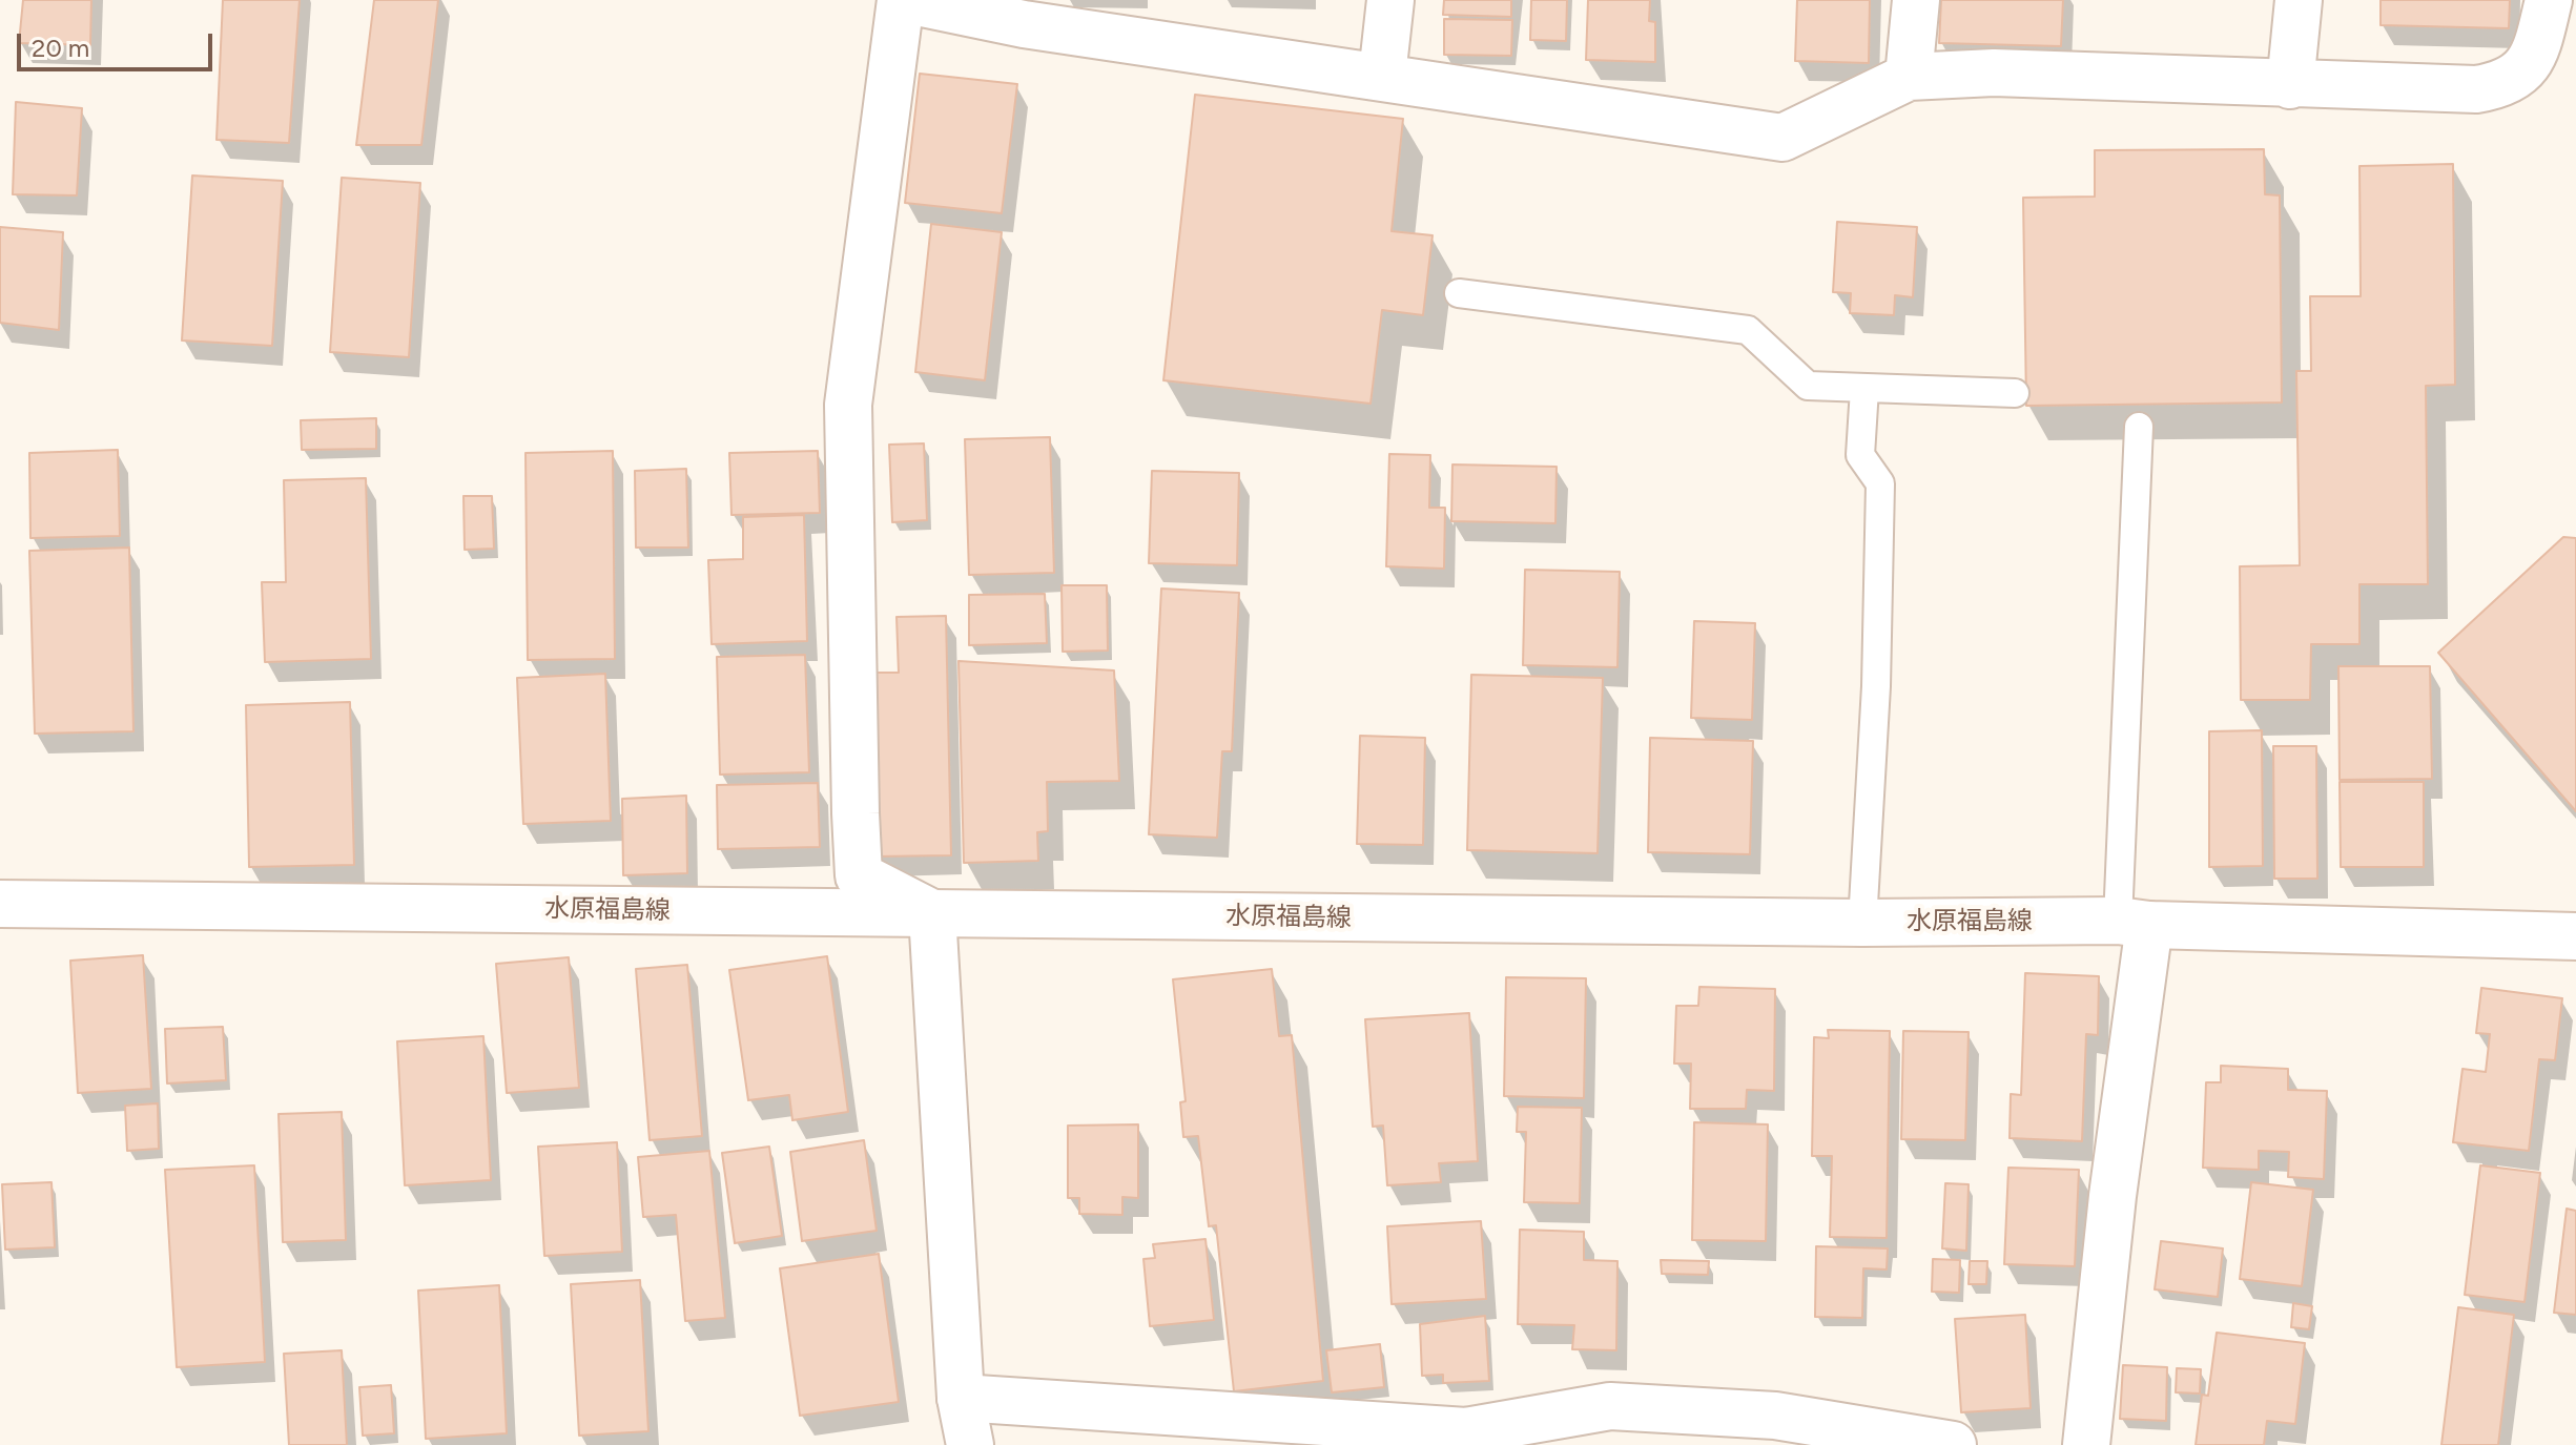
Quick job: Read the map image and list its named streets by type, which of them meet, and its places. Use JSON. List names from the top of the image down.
{
  "streets": {
    "street": ["水原福島線"]
  },
  "scale_bar": "20 m"
}
